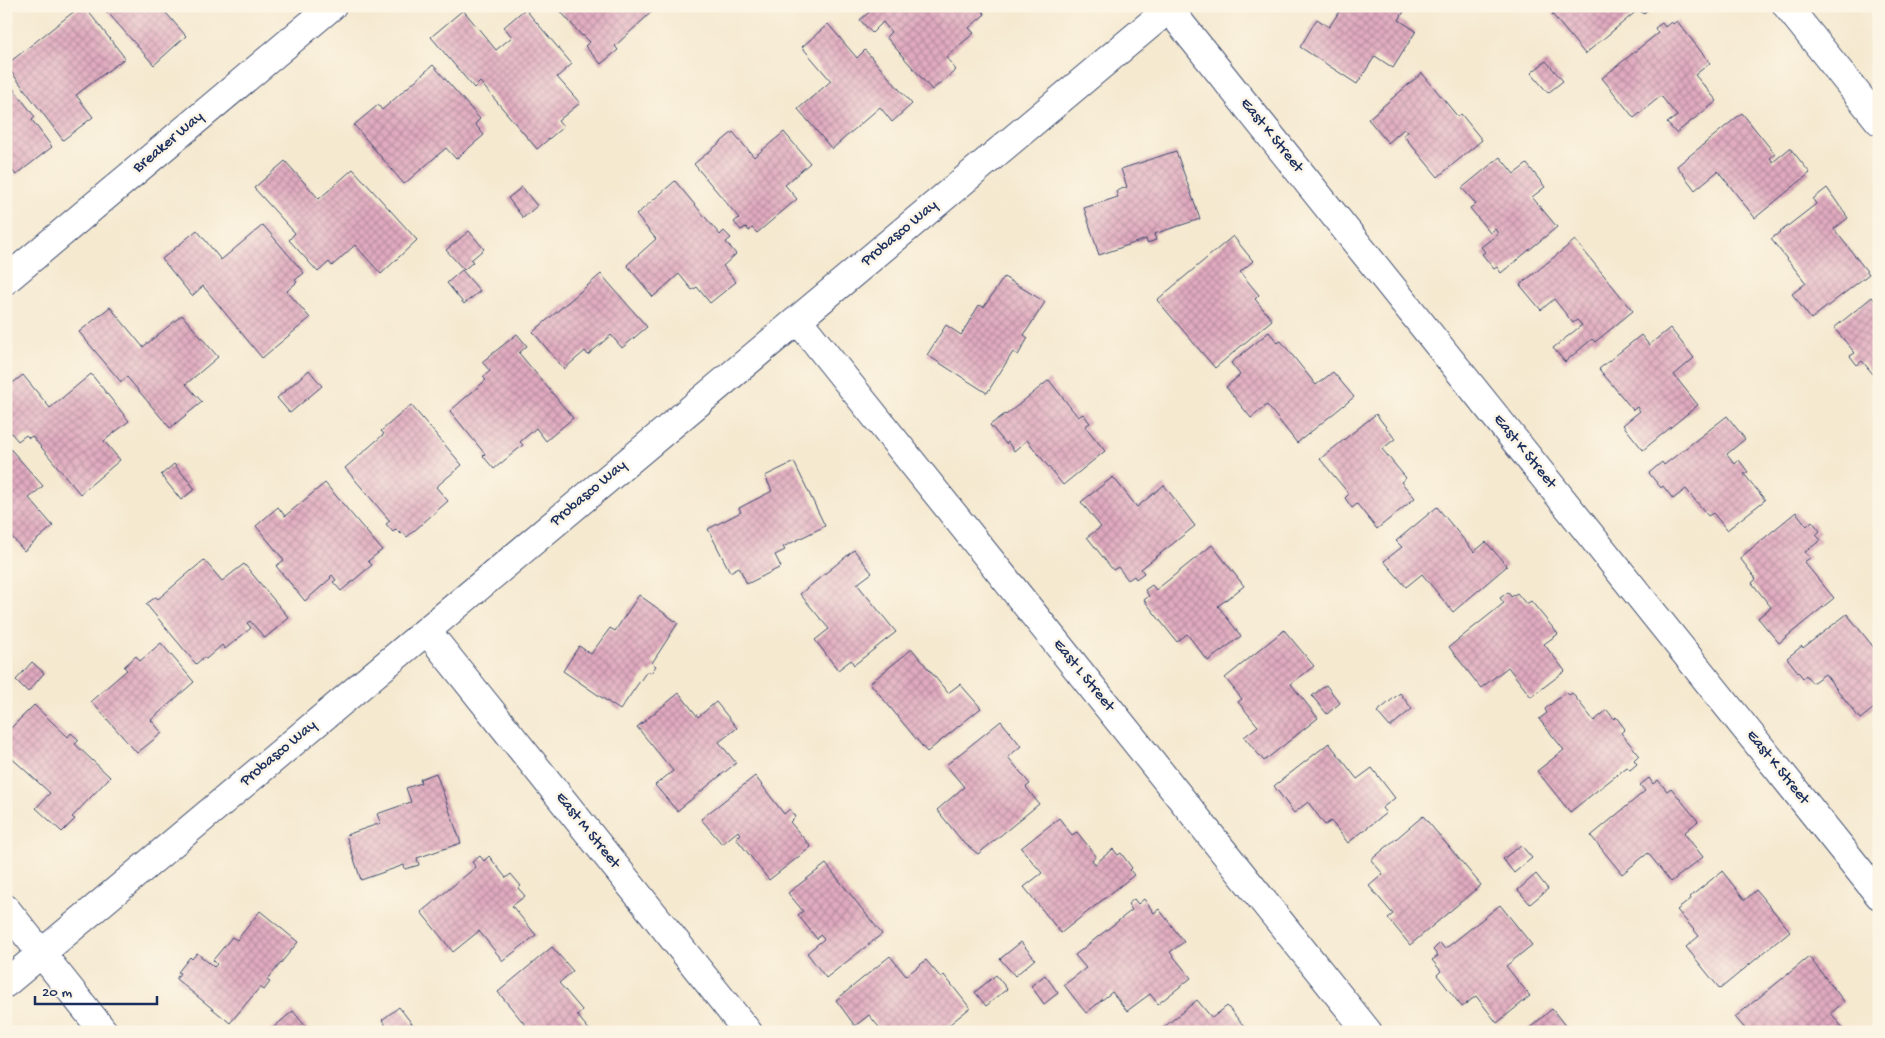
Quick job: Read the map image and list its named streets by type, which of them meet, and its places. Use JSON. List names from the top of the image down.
{
  "streets": {
    "street": [
      "East K Street",
      "Breaker Way",
      "Probasco Way",
      "East L Street",
      "East M Street"
    ]
  },
  "crossings": [
    ["East K Street", "Probasco Way"],
    ["Probasco Way", "East L Street"],
    ["Probasco Way", "East M Street"]
  ],
  "scale_bar": "20 m"
}
